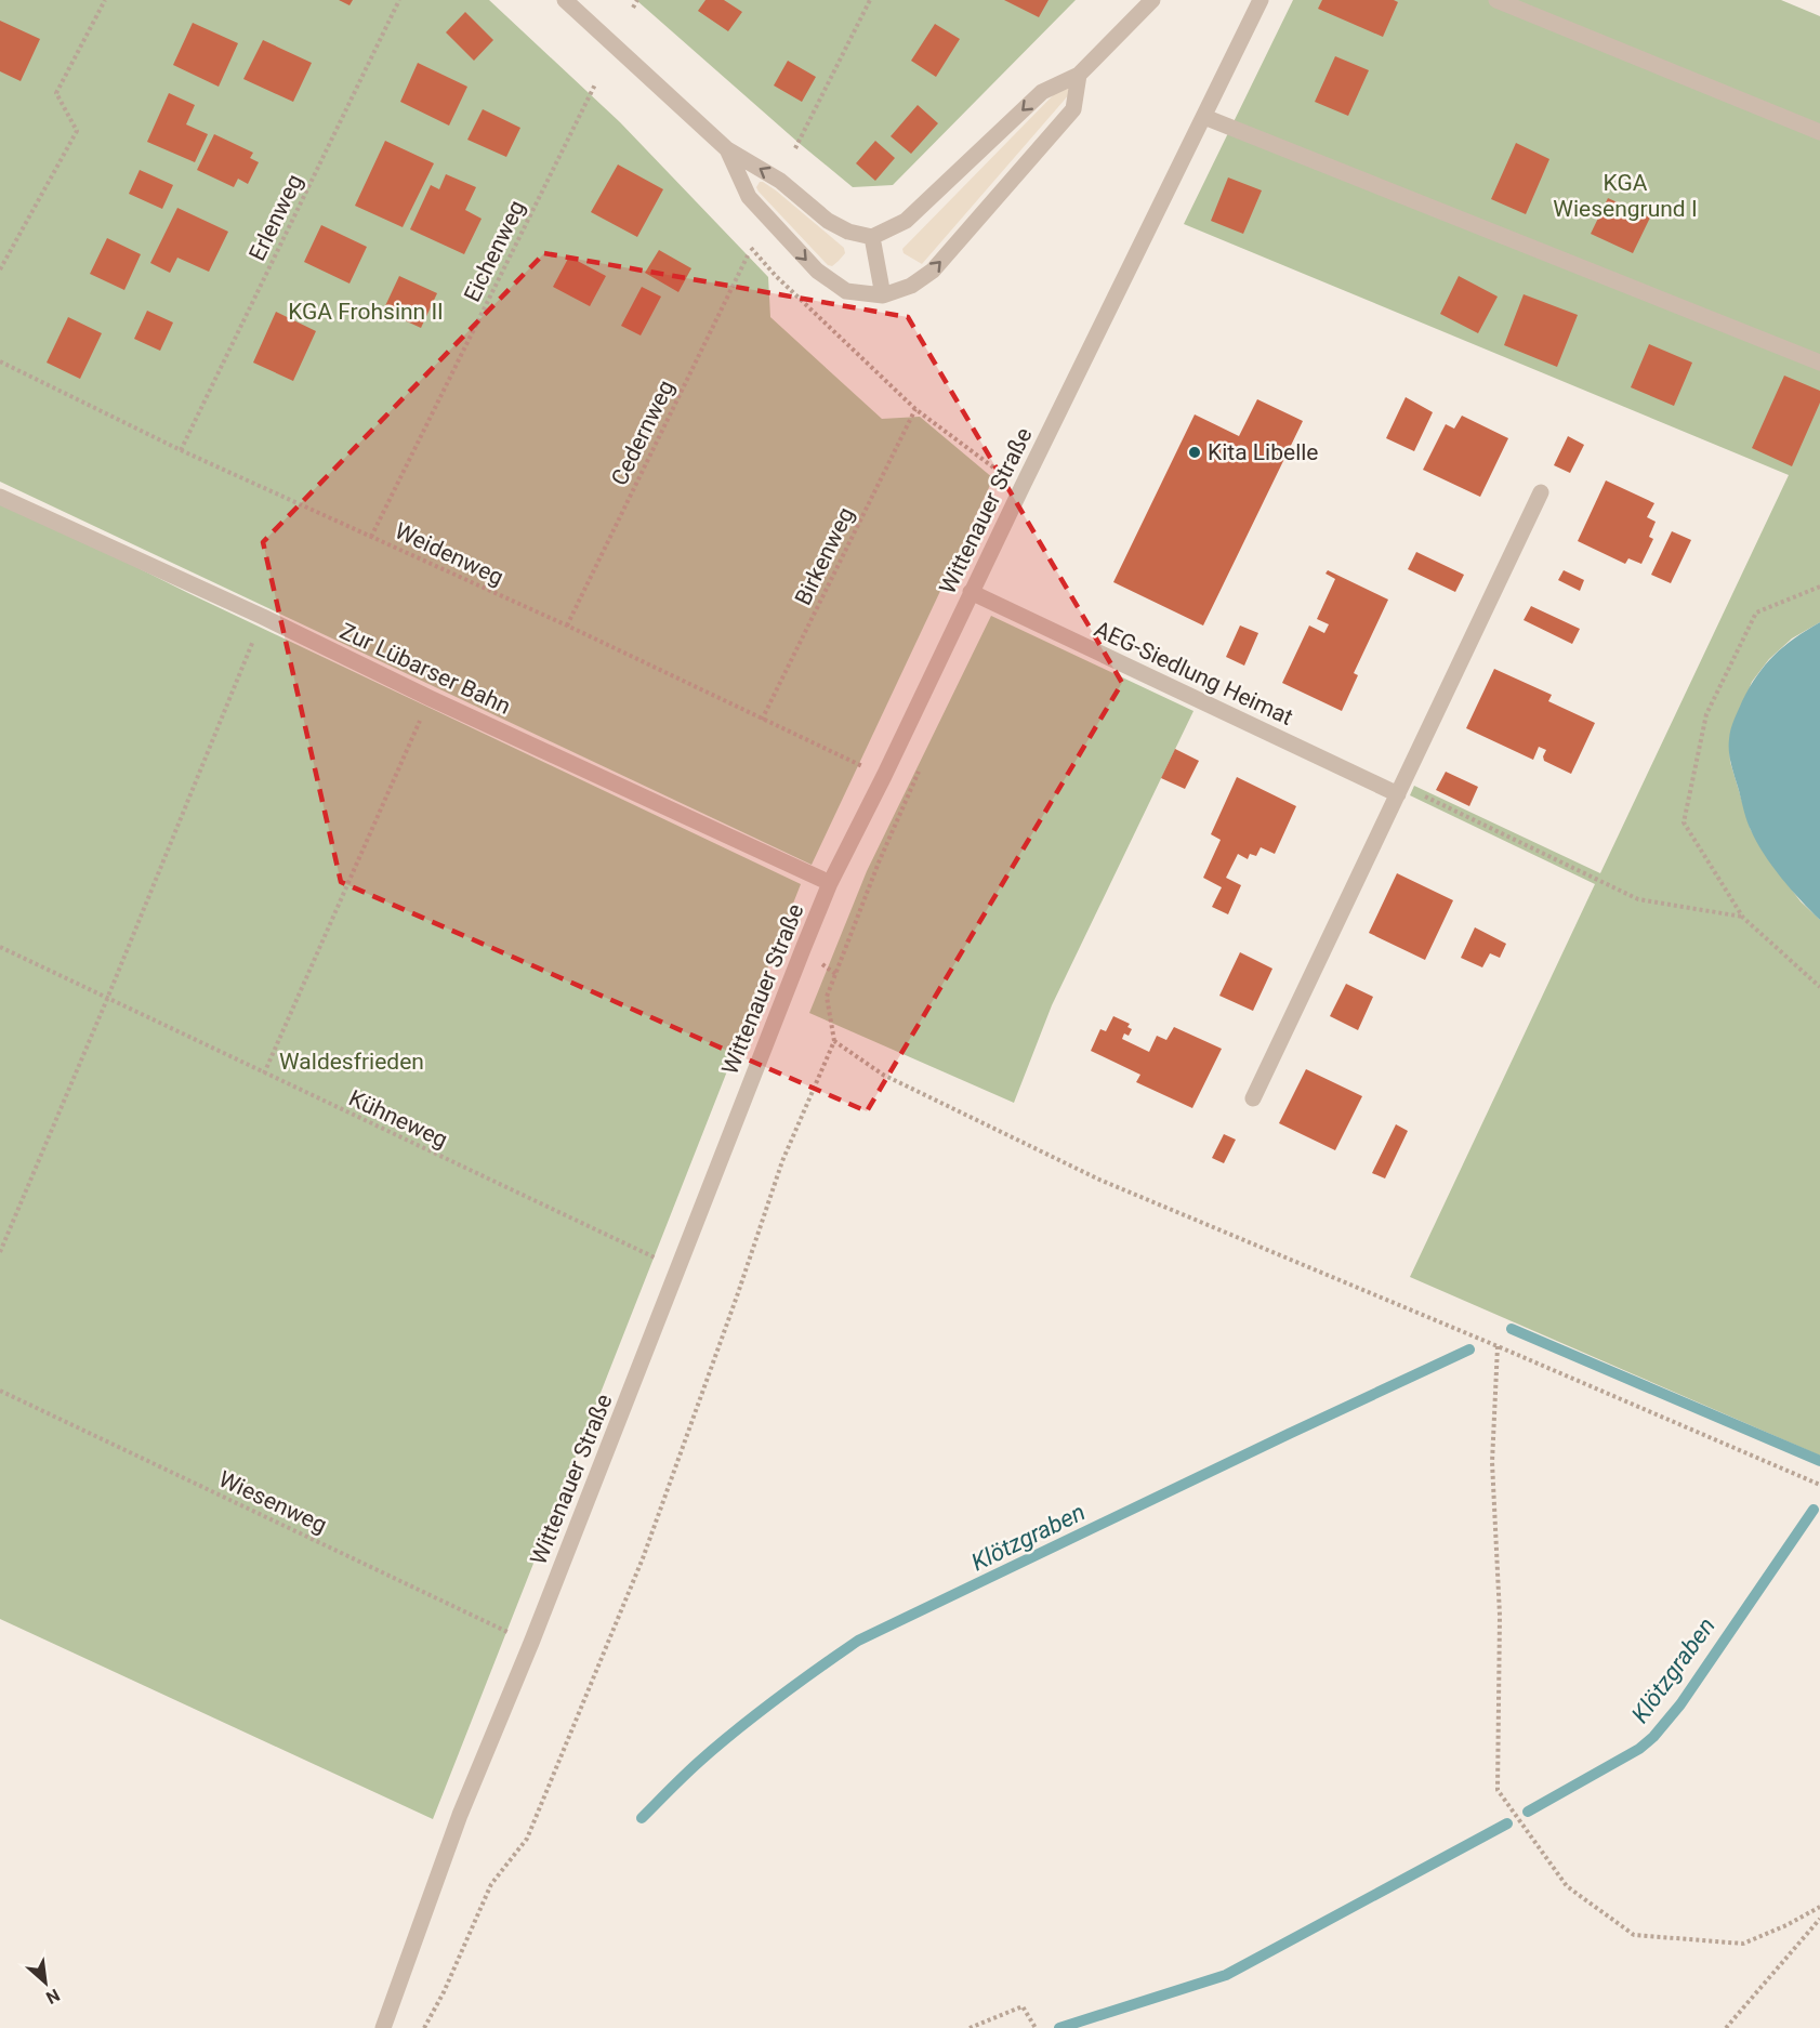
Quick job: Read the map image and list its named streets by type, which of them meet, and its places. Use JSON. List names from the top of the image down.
{
  "streets": {
    "street": ["Wittenauer Straße", "Zur Lübarser Bahn", "AEG-Siedlung Heimat"],
    "path": [
      "Erlenweg",
      "Eichenweg",
      "Cedernweg",
      "Weidenweg",
      "Birkenweg",
      "Kühneweg",
      "Wiesenweg"
    ]
  },
  "crossings": [
    ["Erlenweg", "Weidenweg"],
    ["Eichenweg", "Weidenweg"],
    ["Cedernweg", "Weidenweg"],
    ["Wittenauer Straße", "Weidenweg"],
    ["Wittenauer Straße", "Zur Lübarser Bahn"],
    ["Wittenauer Straße", "AEG-Siedlung Heimat"],
    ["Wittenauer Straße", "Kühneweg"],
    ["Wittenauer Straße", "Wiesenweg"],
    ["Weidenweg", "Birkenweg"]
  ],
  "water": ["Klötzgraben"],
  "parks": ["KGA Wiesengrund I", "KGA Frohsinn II", "Waldesfrieden"],
  "places": ["Kita Libelle"],
  "north": "bottom right"
}
